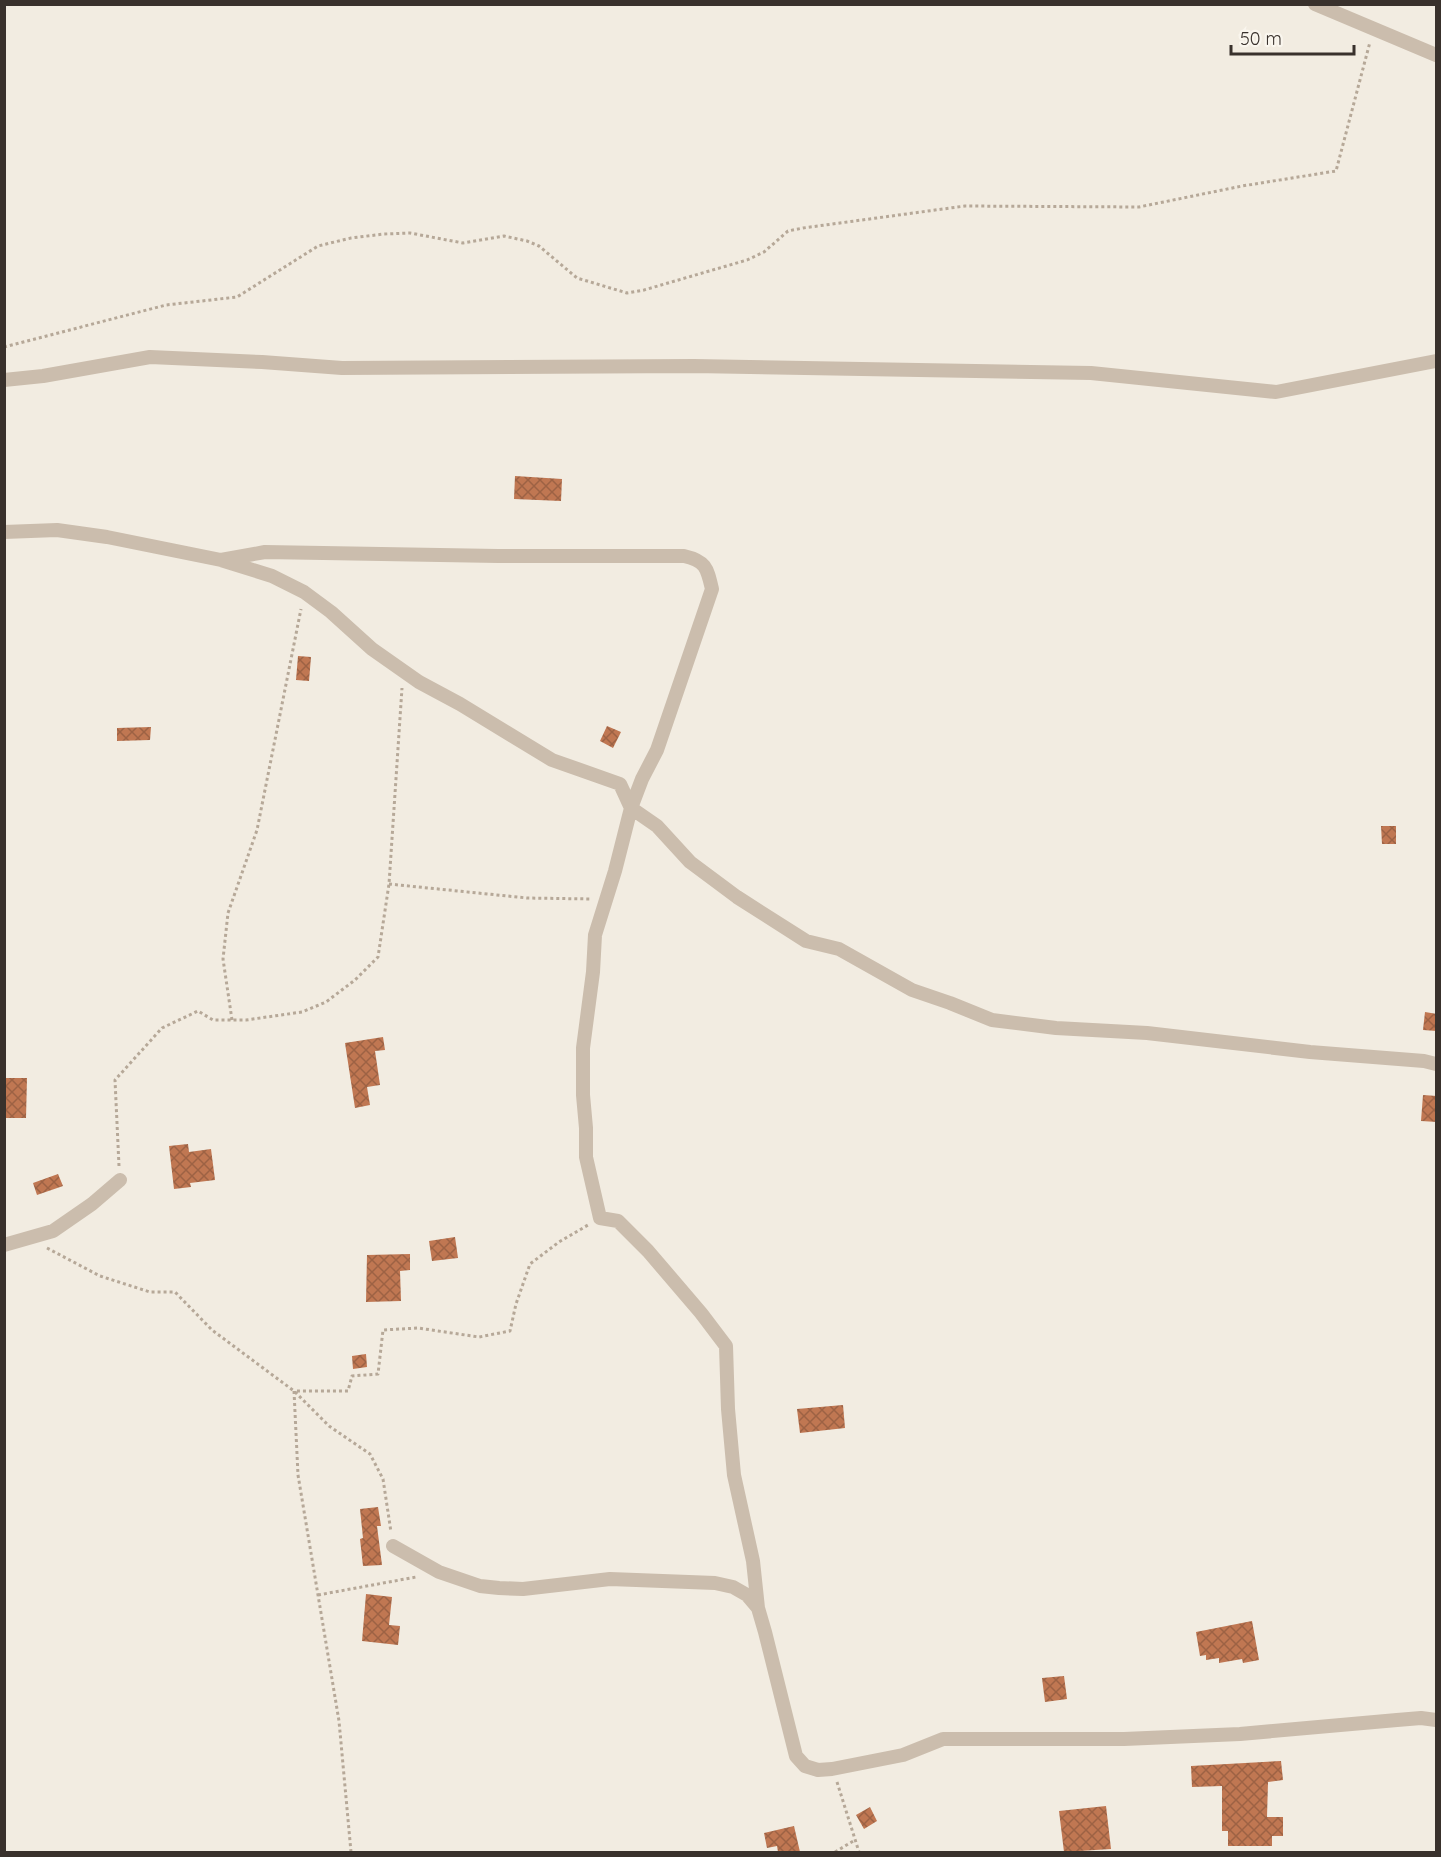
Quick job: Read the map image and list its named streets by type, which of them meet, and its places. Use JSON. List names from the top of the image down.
{
  "scale_bar": "50 m"
}
